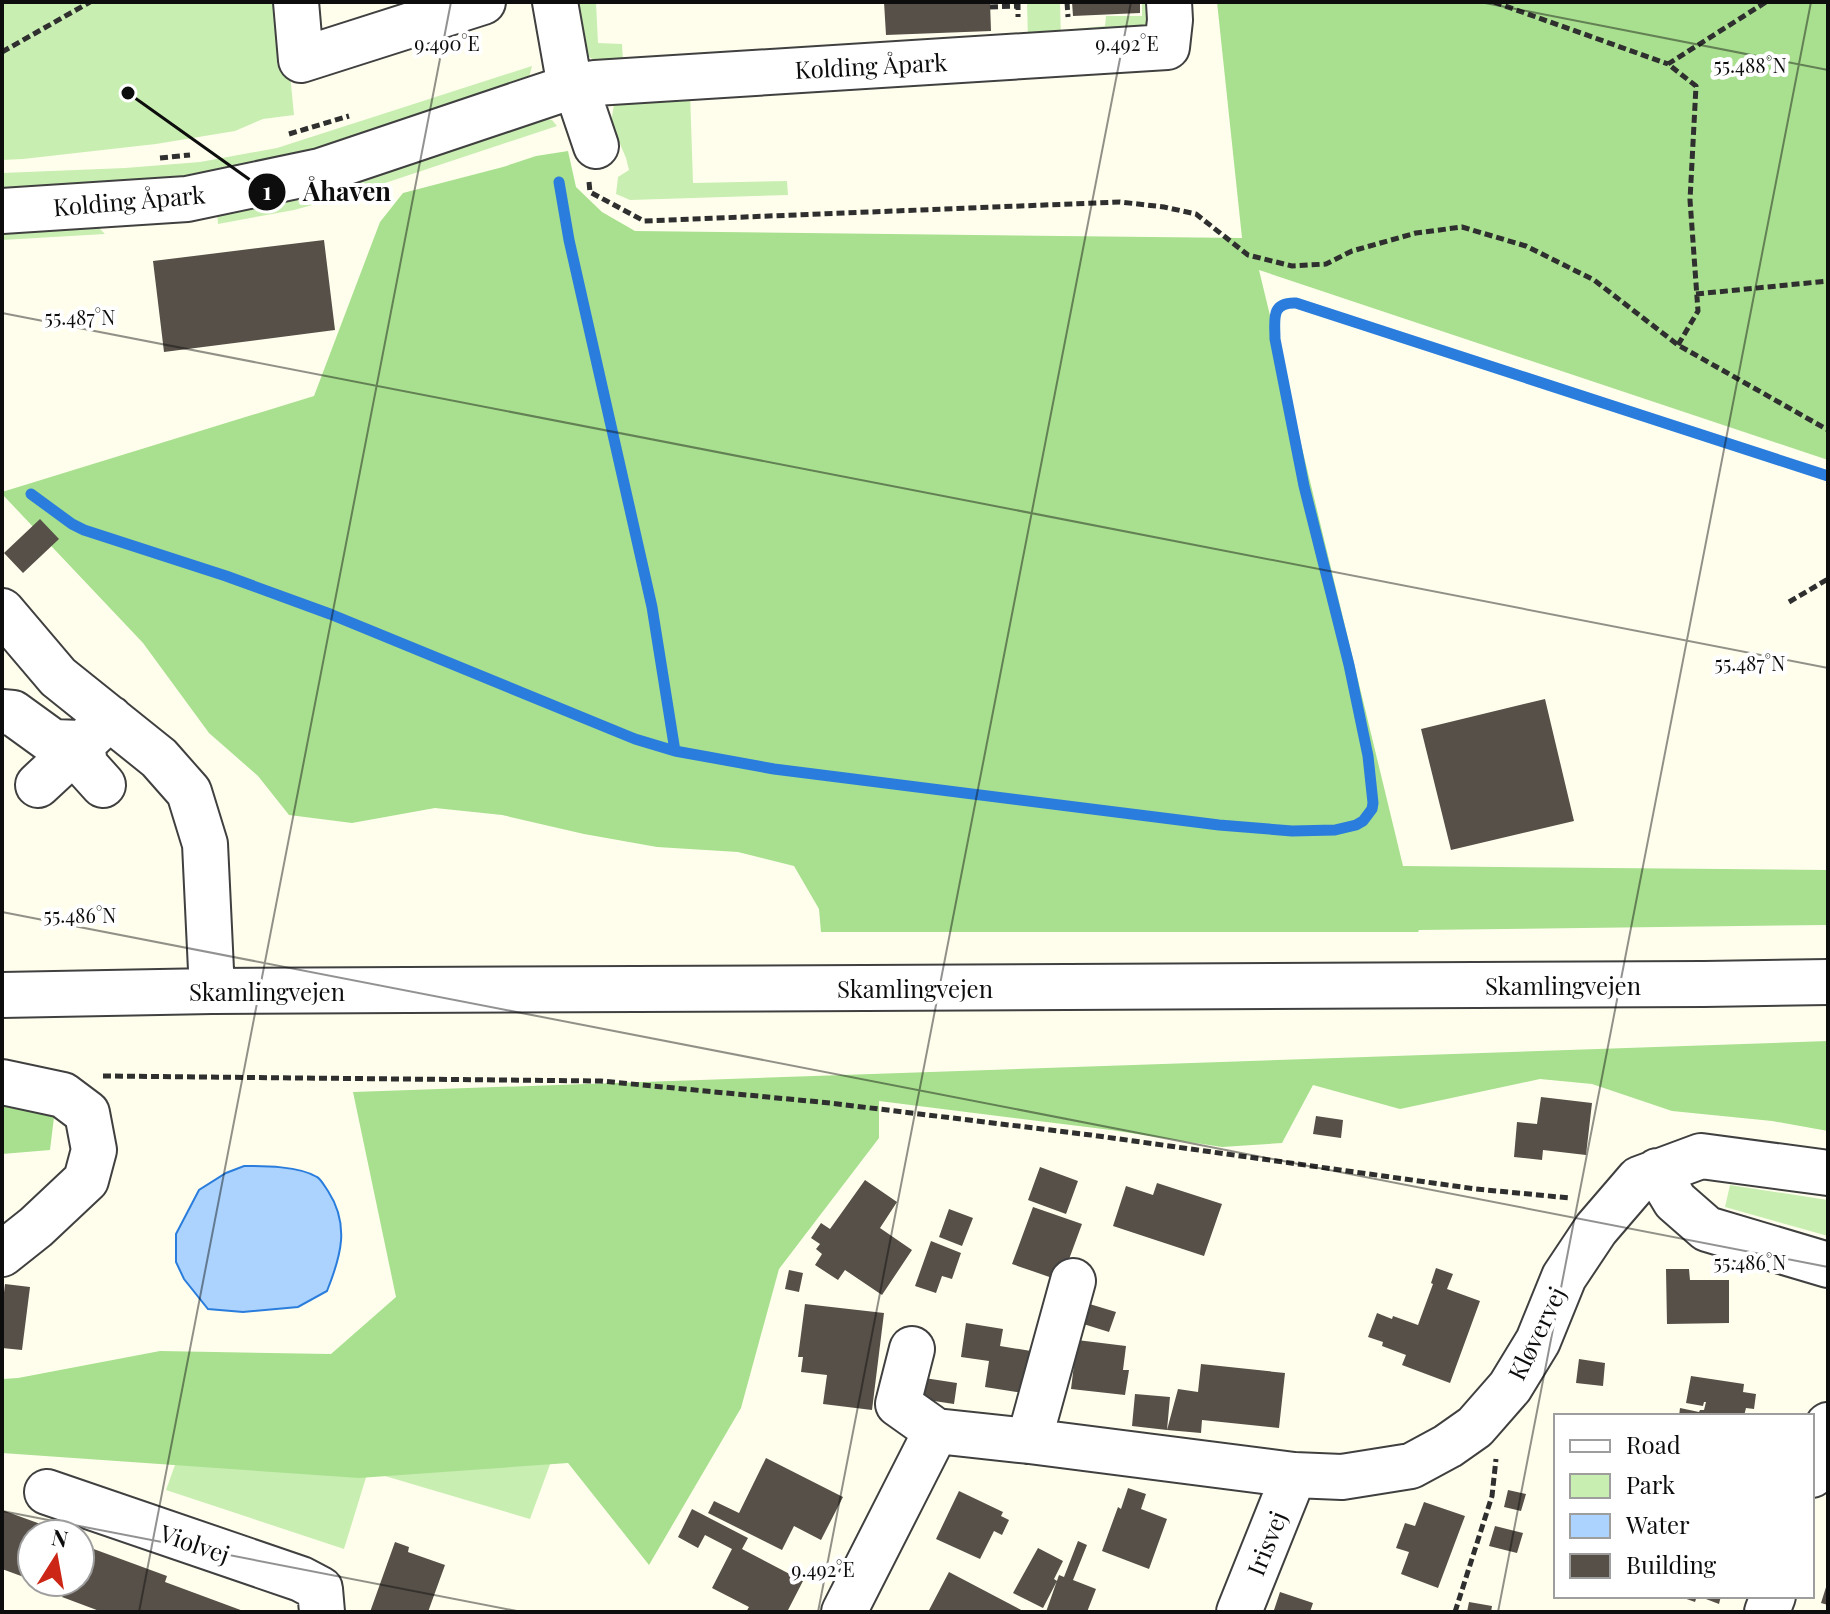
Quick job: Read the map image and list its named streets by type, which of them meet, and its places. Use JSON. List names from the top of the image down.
{
  "streets": {
    "street": [
      "Kolding Åpark",
      "Skamlingvejen",
      "Kløvervej",
      "Violvej",
      "Irisvej"
    ]
  },
  "crossings": [
    ["Kløvervej", "Irisvej"]
  ],
  "places": ["Åhaven"],
  "legend": [
    "Road",
    "Park",
    "Water",
    "Building"
  ],
  "north": "top",
  "coordinates": [
    "9.490°E",
    "9.492°E",
    "55.488°N",
    "55.487°N",
    "55.486°N"
  ]
}
